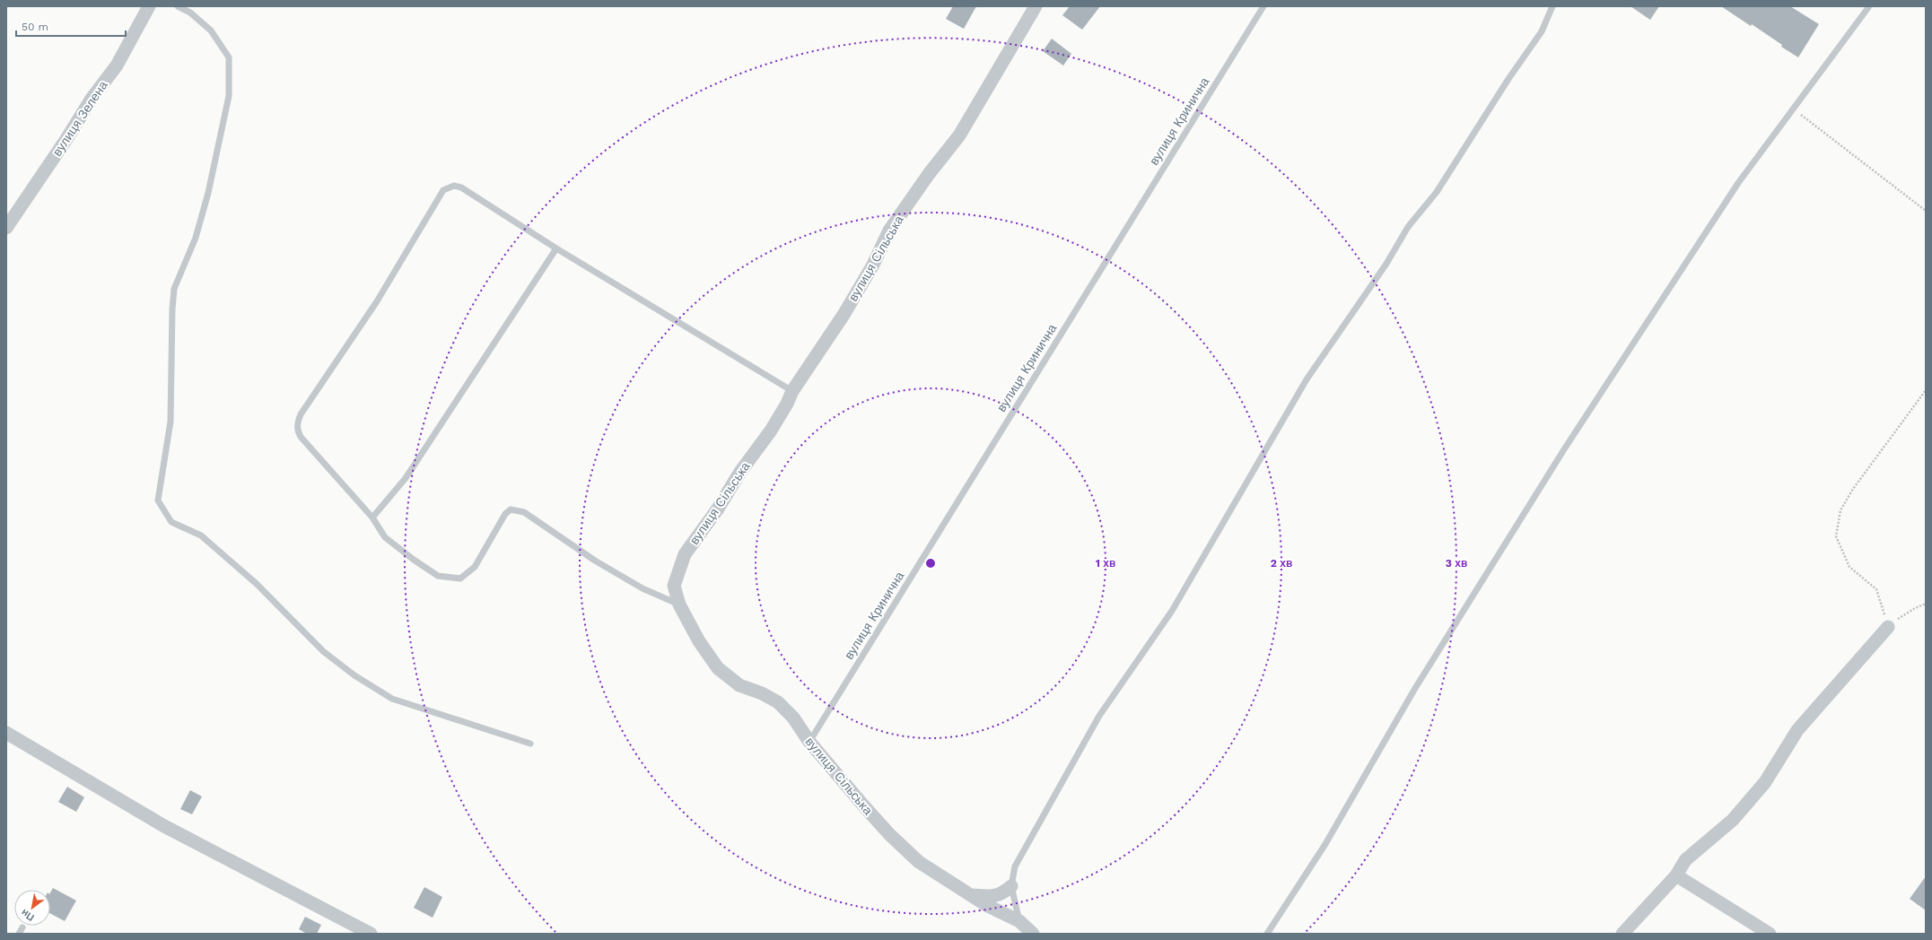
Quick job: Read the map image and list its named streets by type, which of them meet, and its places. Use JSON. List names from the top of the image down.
{
  "streets": {
    "street": ["вулиця Зелена", "вулиця Сільська"],
    "lane": ["вулиця Кринична"]
  },
  "crossings": [
    ["вулиця Кринична", "вулиця Сільська"]
  ],
  "scale_bar": "50 m",
  "north": "bottom left",
  "rings": ["1 хв", "2 хв", "3 хв"]
}
